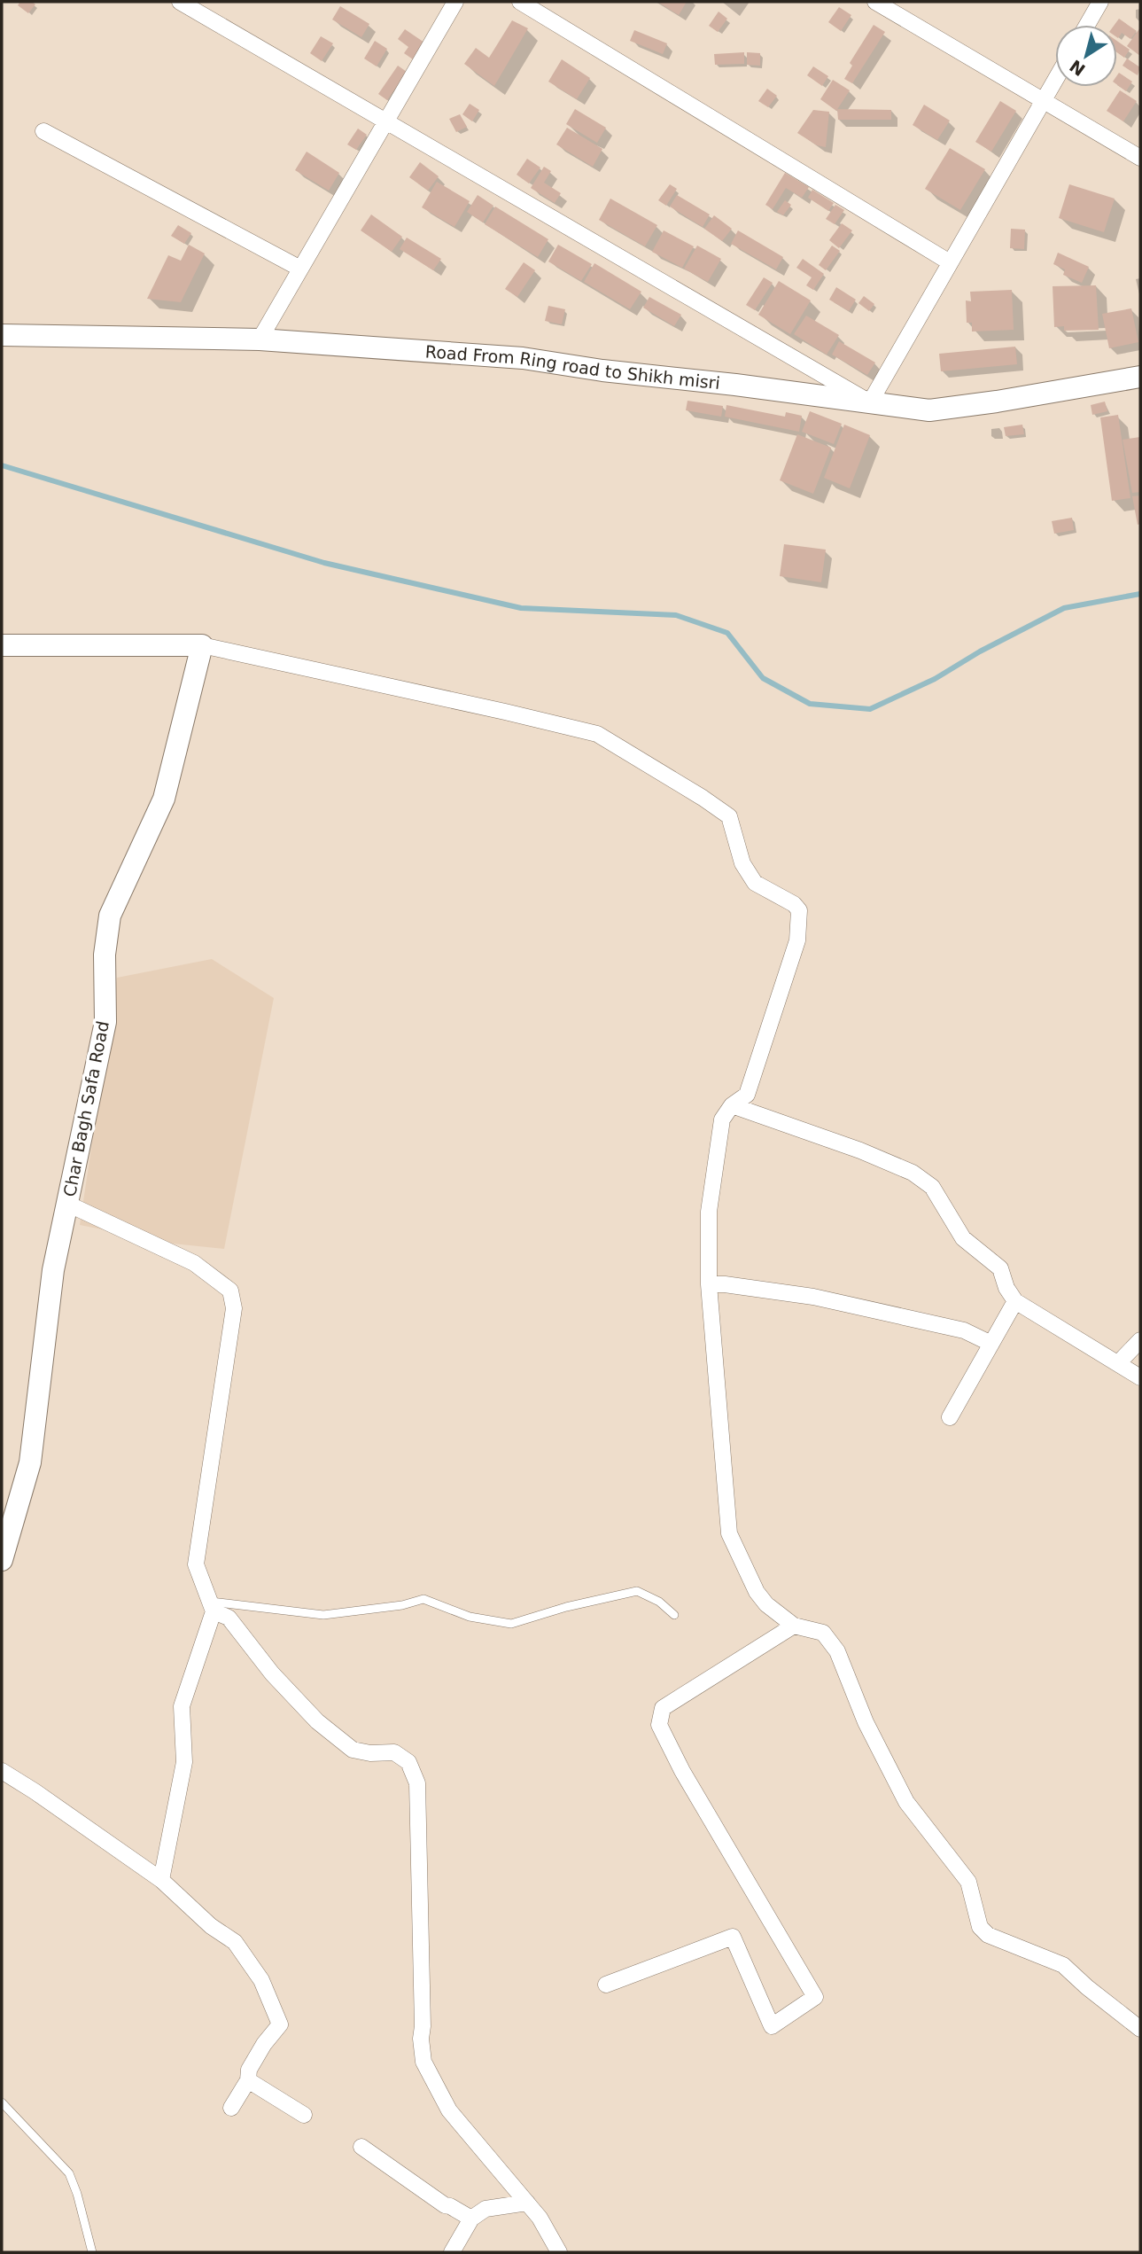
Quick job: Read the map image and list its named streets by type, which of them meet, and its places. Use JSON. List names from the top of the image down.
{
  "streets": {
    "street": ["Road From Ring road to Shikh misri", "Char Bagh Safa Road"]
  },
  "north": "bottom left"
}
